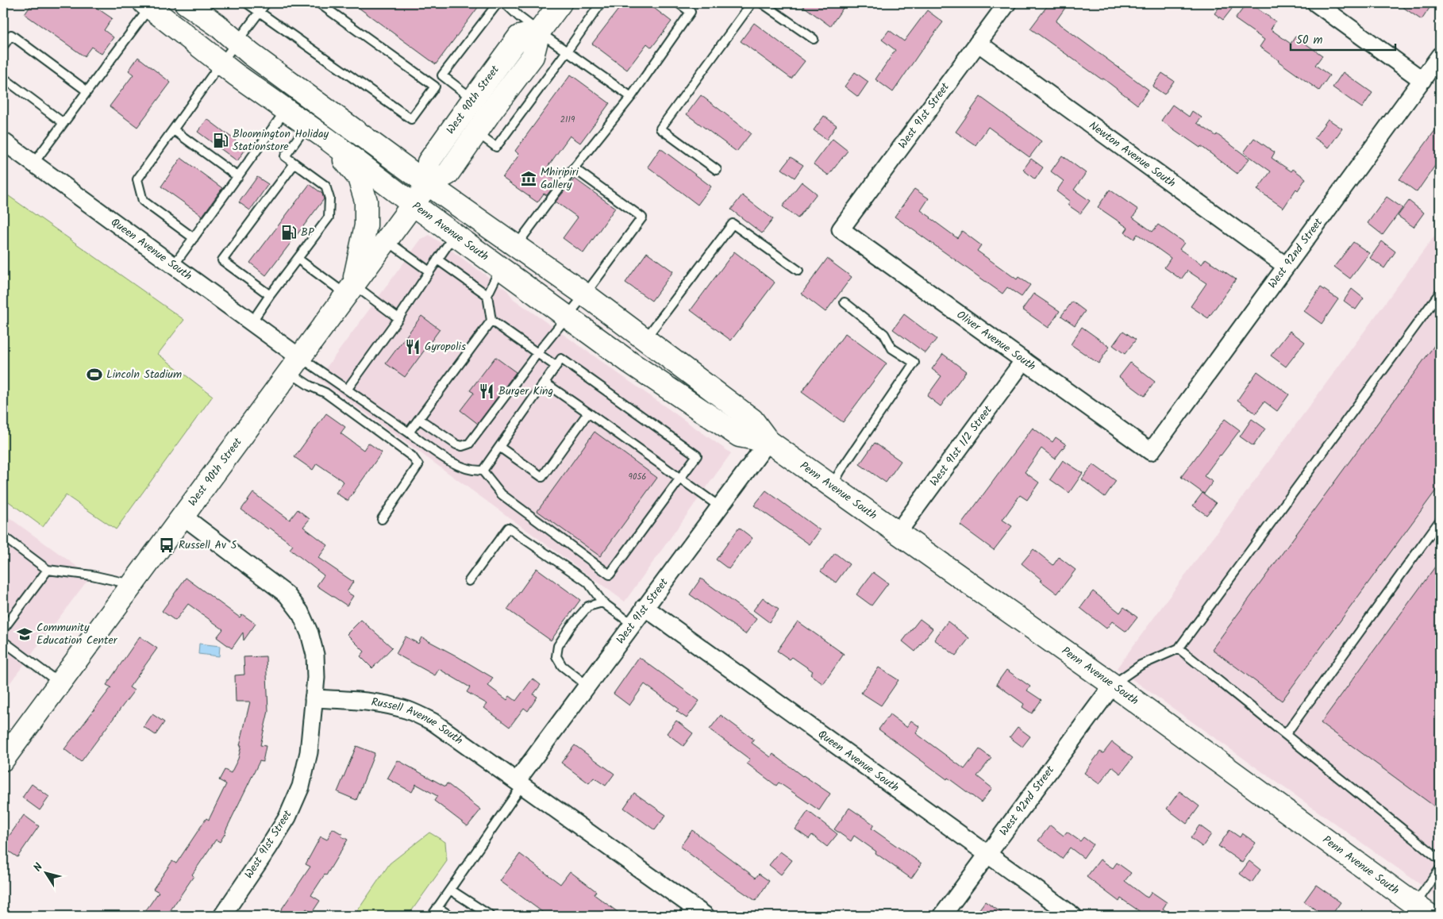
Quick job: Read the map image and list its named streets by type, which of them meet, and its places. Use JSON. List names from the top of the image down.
{
  "streets": {
    "main road": ["West 90th Street", "Penn Avenue South"],
    "street": [
      "West 91st Street",
      "Newton Avenue South",
      "Queen Avenue South",
      "West 92nd Street",
      "Oliver Avenue South",
      "West 91st 1/2 Street",
      "Russell Avenue South"
    ]
  },
  "crossings": [
    ["West 90th Street", "Penn Avenue South"],
    ["West 90th Street", "Queen Avenue South"],
    ["West 91st Street", "Newton Avenue South"],
    ["West 91st Street", "Penn Avenue South"],
    ["West 91st Street", "Queen Avenue South"],
    ["West 91st Street", "Oliver Avenue South"],
    ["West 91st Street", "Russell Avenue South"],
    ["Newton Avenue South", "West 92nd Street"],
    ["Penn Avenue South", "West 92nd Street"],
    ["Penn Avenue South", "West 91st 1/2 Street"],
    ["Queen Avenue South", "West 92nd Street"],
    ["West 92nd Street", "Oliver Avenue South"],
    ["Oliver Avenue South", "West 91st 1/2 Street"]
  ],
  "places": {
    "fuel station": ["Bloomington Holiday Stationstore", "BP"],
    "museum": ["Mhiripiri Gallery"],
    "restaurant": ["Gyropolis", "Burger King"],
    "sports": ["Lincoln Stadium"],
    "bus stop": ["Russell Av S"],
    "school or university": ["Community Education Center"]
  },
  "house_numbers": ["2119", "9056"],
  "scale_bar": "50 m",
  "north": "top left"
}
